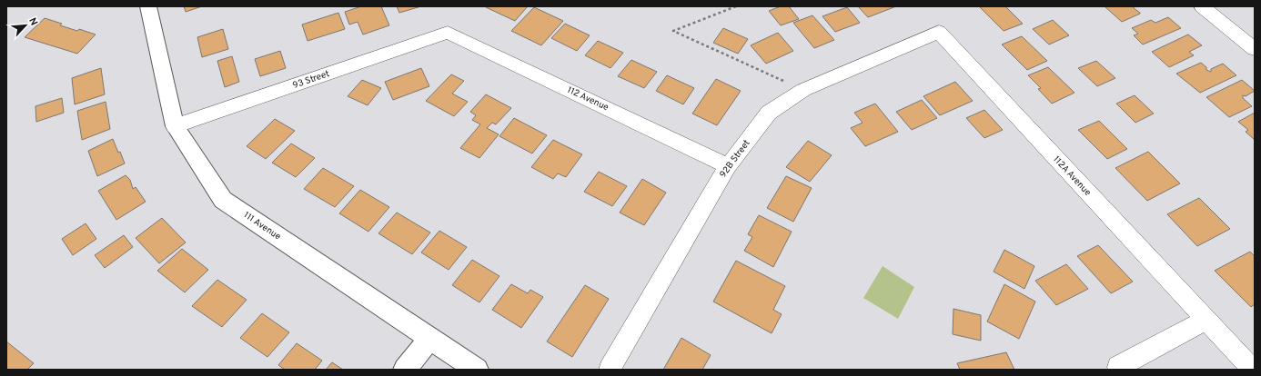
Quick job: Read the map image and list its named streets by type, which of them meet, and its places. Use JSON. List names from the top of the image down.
{
  "streets": {
    "street": [
      "93 Street",
      "112 Avenue",
      "92B Street",
      "112A Avenue",
      "111 Avenue"
    ]
  },
  "crossings": [
    ["93 Street", "112 Avenue"],
    ["93 Street", "111 Avenue"],
    ["112 Avenue", "92B Street"],
    ["92B Street", "112A Avenue"]
  ],
  "north": "top right"
}
